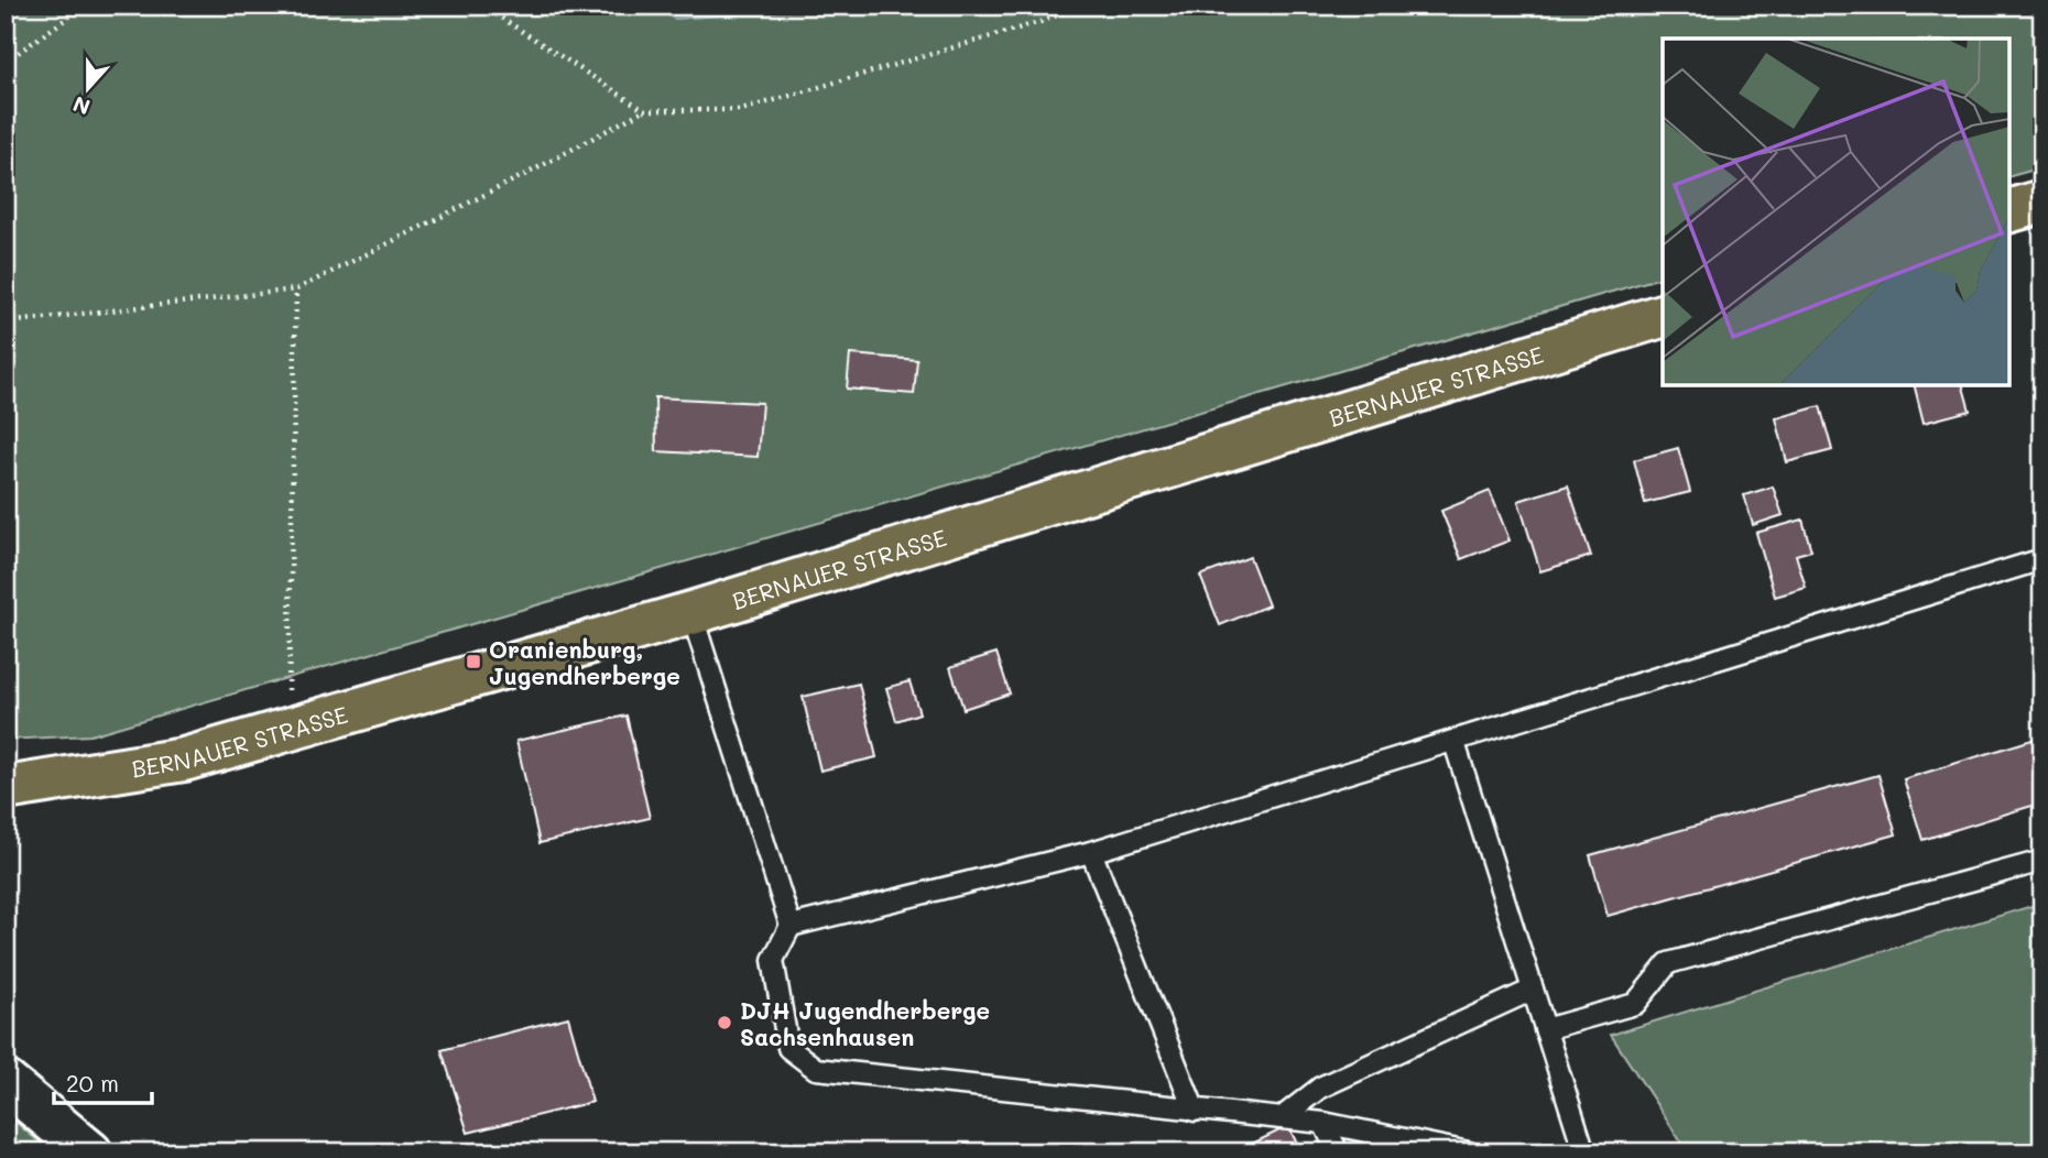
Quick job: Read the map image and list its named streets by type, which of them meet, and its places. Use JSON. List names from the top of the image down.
{
  "streets": {
    "main road": ["BERNAUER STRASSE"]
  },
  "places": {
    "transit": ["Oranienburg, Jugendherberge"],
    "other": ["DJH Jugendherberge Sachsenhausen"]
  },
  "scale_bar": "20 m",
  "north": "bottom"
}
